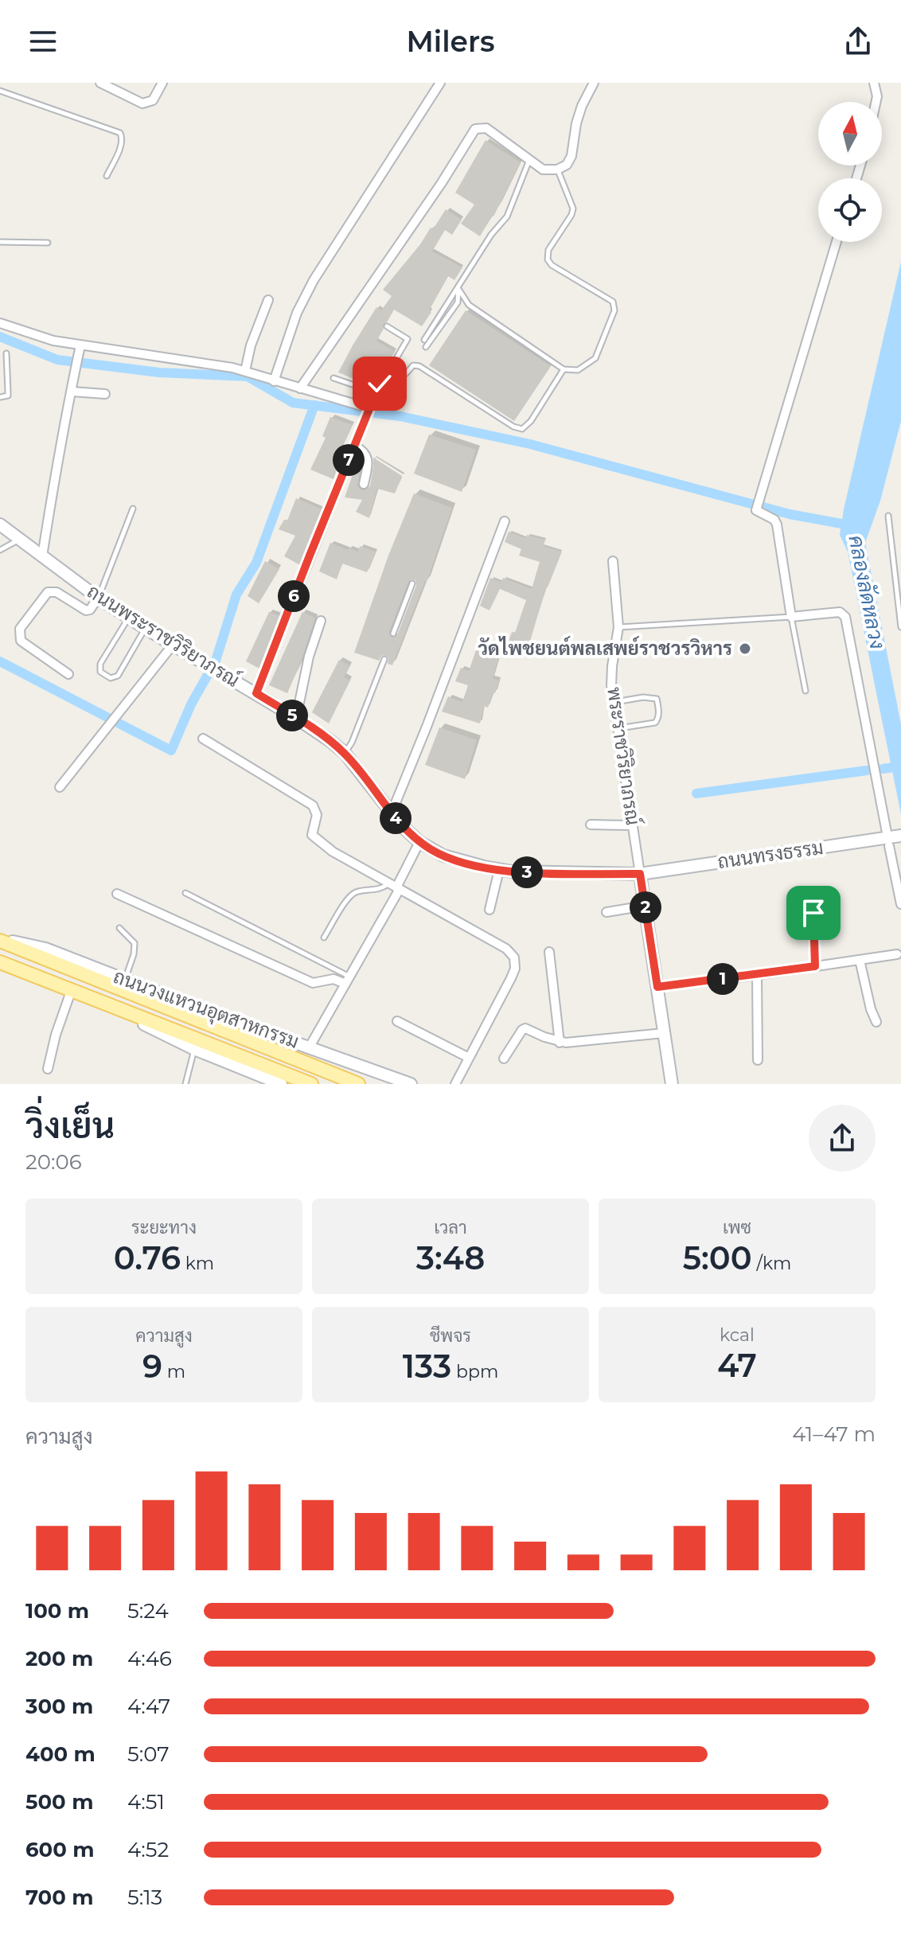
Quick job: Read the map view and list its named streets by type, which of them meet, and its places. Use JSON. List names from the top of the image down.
{
  "streets": {
    "main road": ["ถนนพระราชวิริยาภรณ์", "ถนนทรงธรรม", "ถนนวงแหวนอุตสาหกรรม"],
    "street": ["พระราชวิริยาภรณ์"]
  },
  "crossings": [
    ["ถนนพระราชวิริยาภรณ์", "พระราชวิริยาภรณ์"],
    ["ถนนพระราชวิริยาภรณ์", "ถนนทรงธรรม"],
    ["พระราชวิริยาภรณ์", "ถนนทรงธรรม"]
  ],
  "water": ["คลองลัดหลวง"],
  "places": ["วัดไพชยนต์พลเสพย์ราชวรวิหาร"],
  "north": "top",
  "page": {
    "header": "Milers",
    "pins": [
      "7",
      "6",
      "5",
      "4",
      "3",
      "2",
      "1"
    ],
    "heading": ["วิ่งเย็น", "20:06"],
    "stats": [
      ["ระยะทาง", "0.76 km"],
      ["เวลา", "3:48"],
      ["เพซ", "5:00 /km"],
      ["ความสูง", "9 m"],
      ["ชีพจร", "133 bpm"],
      ["kcal", "47"]
    ],
    "chart": ["ความสูง", "41–47 m"],
    "list": [
      {
        "name": "100 m",
        "note": "5:24"
      },
      {
        "name": "200 m",
        "note": "4:46"
      },
      {
        "name": "300 m",
        "note": "4:47"
      },
      {
        "name": "400 m",
        "note": "5:07"
      },
      {
        "name": "500 m",
        "note": "4:51"
      },
      {
        "name": "600 m",
        "note": "4:52"
      },
      {
        "name": "700 m",
        "note": "5:13"
      }
    ]
  }
}
